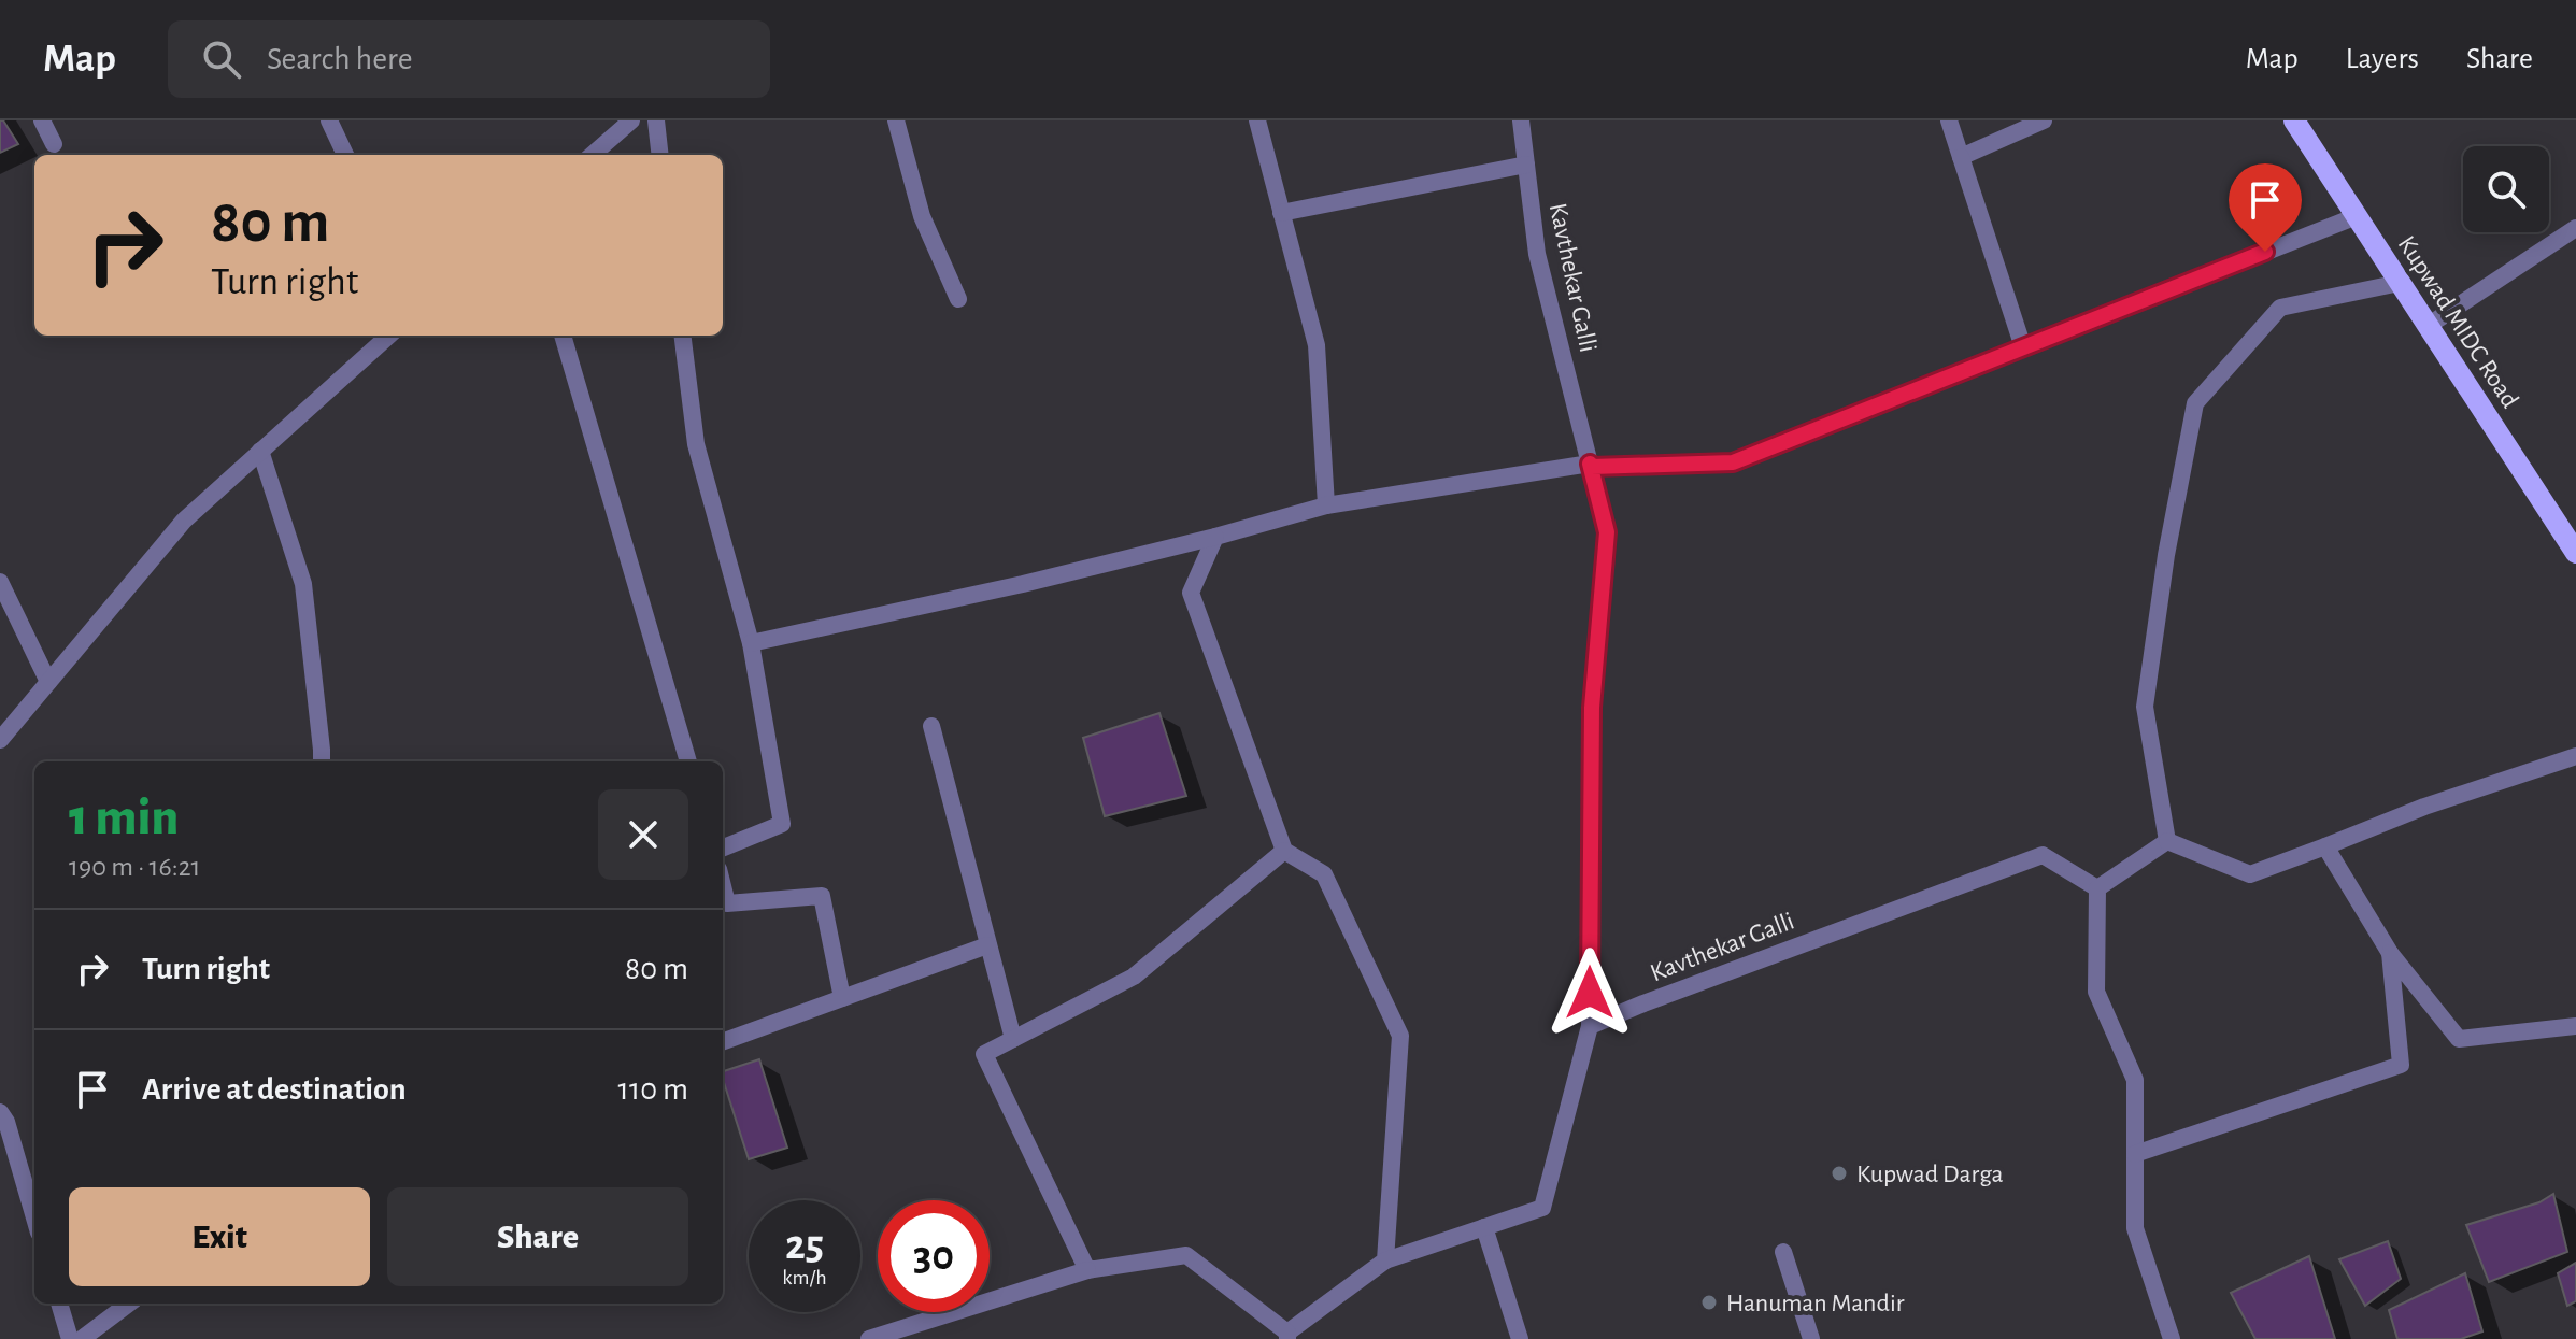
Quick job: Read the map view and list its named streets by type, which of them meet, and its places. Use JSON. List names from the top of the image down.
{
  "streets": {
    "main road": ["Kupwad MIDC Road"],
    "street": ["Kavthekar Galli"]
  },
  "places": ["Kupwad Darga", "Hanuman Mandir"],
  "page": {
    "header": "Map",
    "search": "Search here",
    "nav": ["Map", "Layers", "Share"],
    "turn": ["80 m", "Turn right"],
    "heading": ["1 min", "190 m · 16:21"],
    "list": [
      {
        "name": "Turn right",
        "value": "80 m"
      },
      {
        "name": "Arrive at destination",
        "value": "110 m"
      }
    ],
    "buttons": ["Exit", "Share"],
    "speed": "25 km/h",
    "limit": "30"
  }
}
